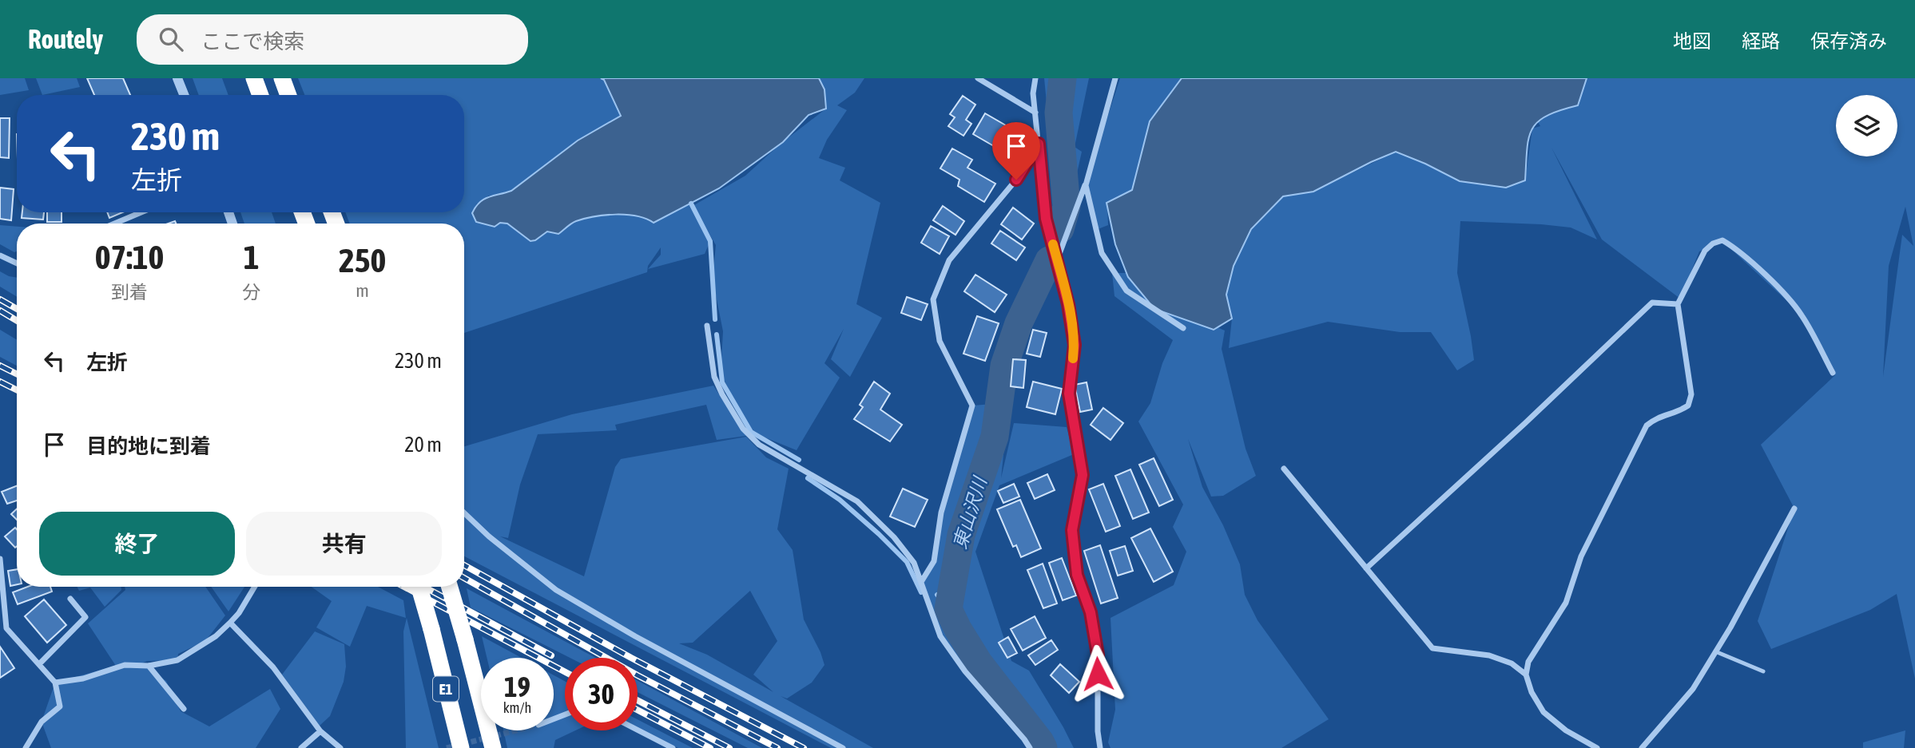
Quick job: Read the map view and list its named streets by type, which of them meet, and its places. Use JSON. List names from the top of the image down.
{
  "streets": {
    "highway": ["E1"]
  },
  "water": ["東山沢川"],
  "page": {
    "header": "Routely",
    "search": "ここで検索",
    "nav": ["地図", "経路", "保存済み"],
    "turn": ["230 m", "左折"],
    "eta": [
      "07:10",
      "到着",
      "1",
      "分",
      "250",
      "m"
    ],
    "list": [
      {
        "name": "左折",
        "value": "230 m"
      },
      {
        "name": "目的地に到着",
        "value": "20 m"
      }
    ],
    "buttons": ["終了", "共有"],
    "speed": "19 km/h",
    "limit": "30"
  }
}
